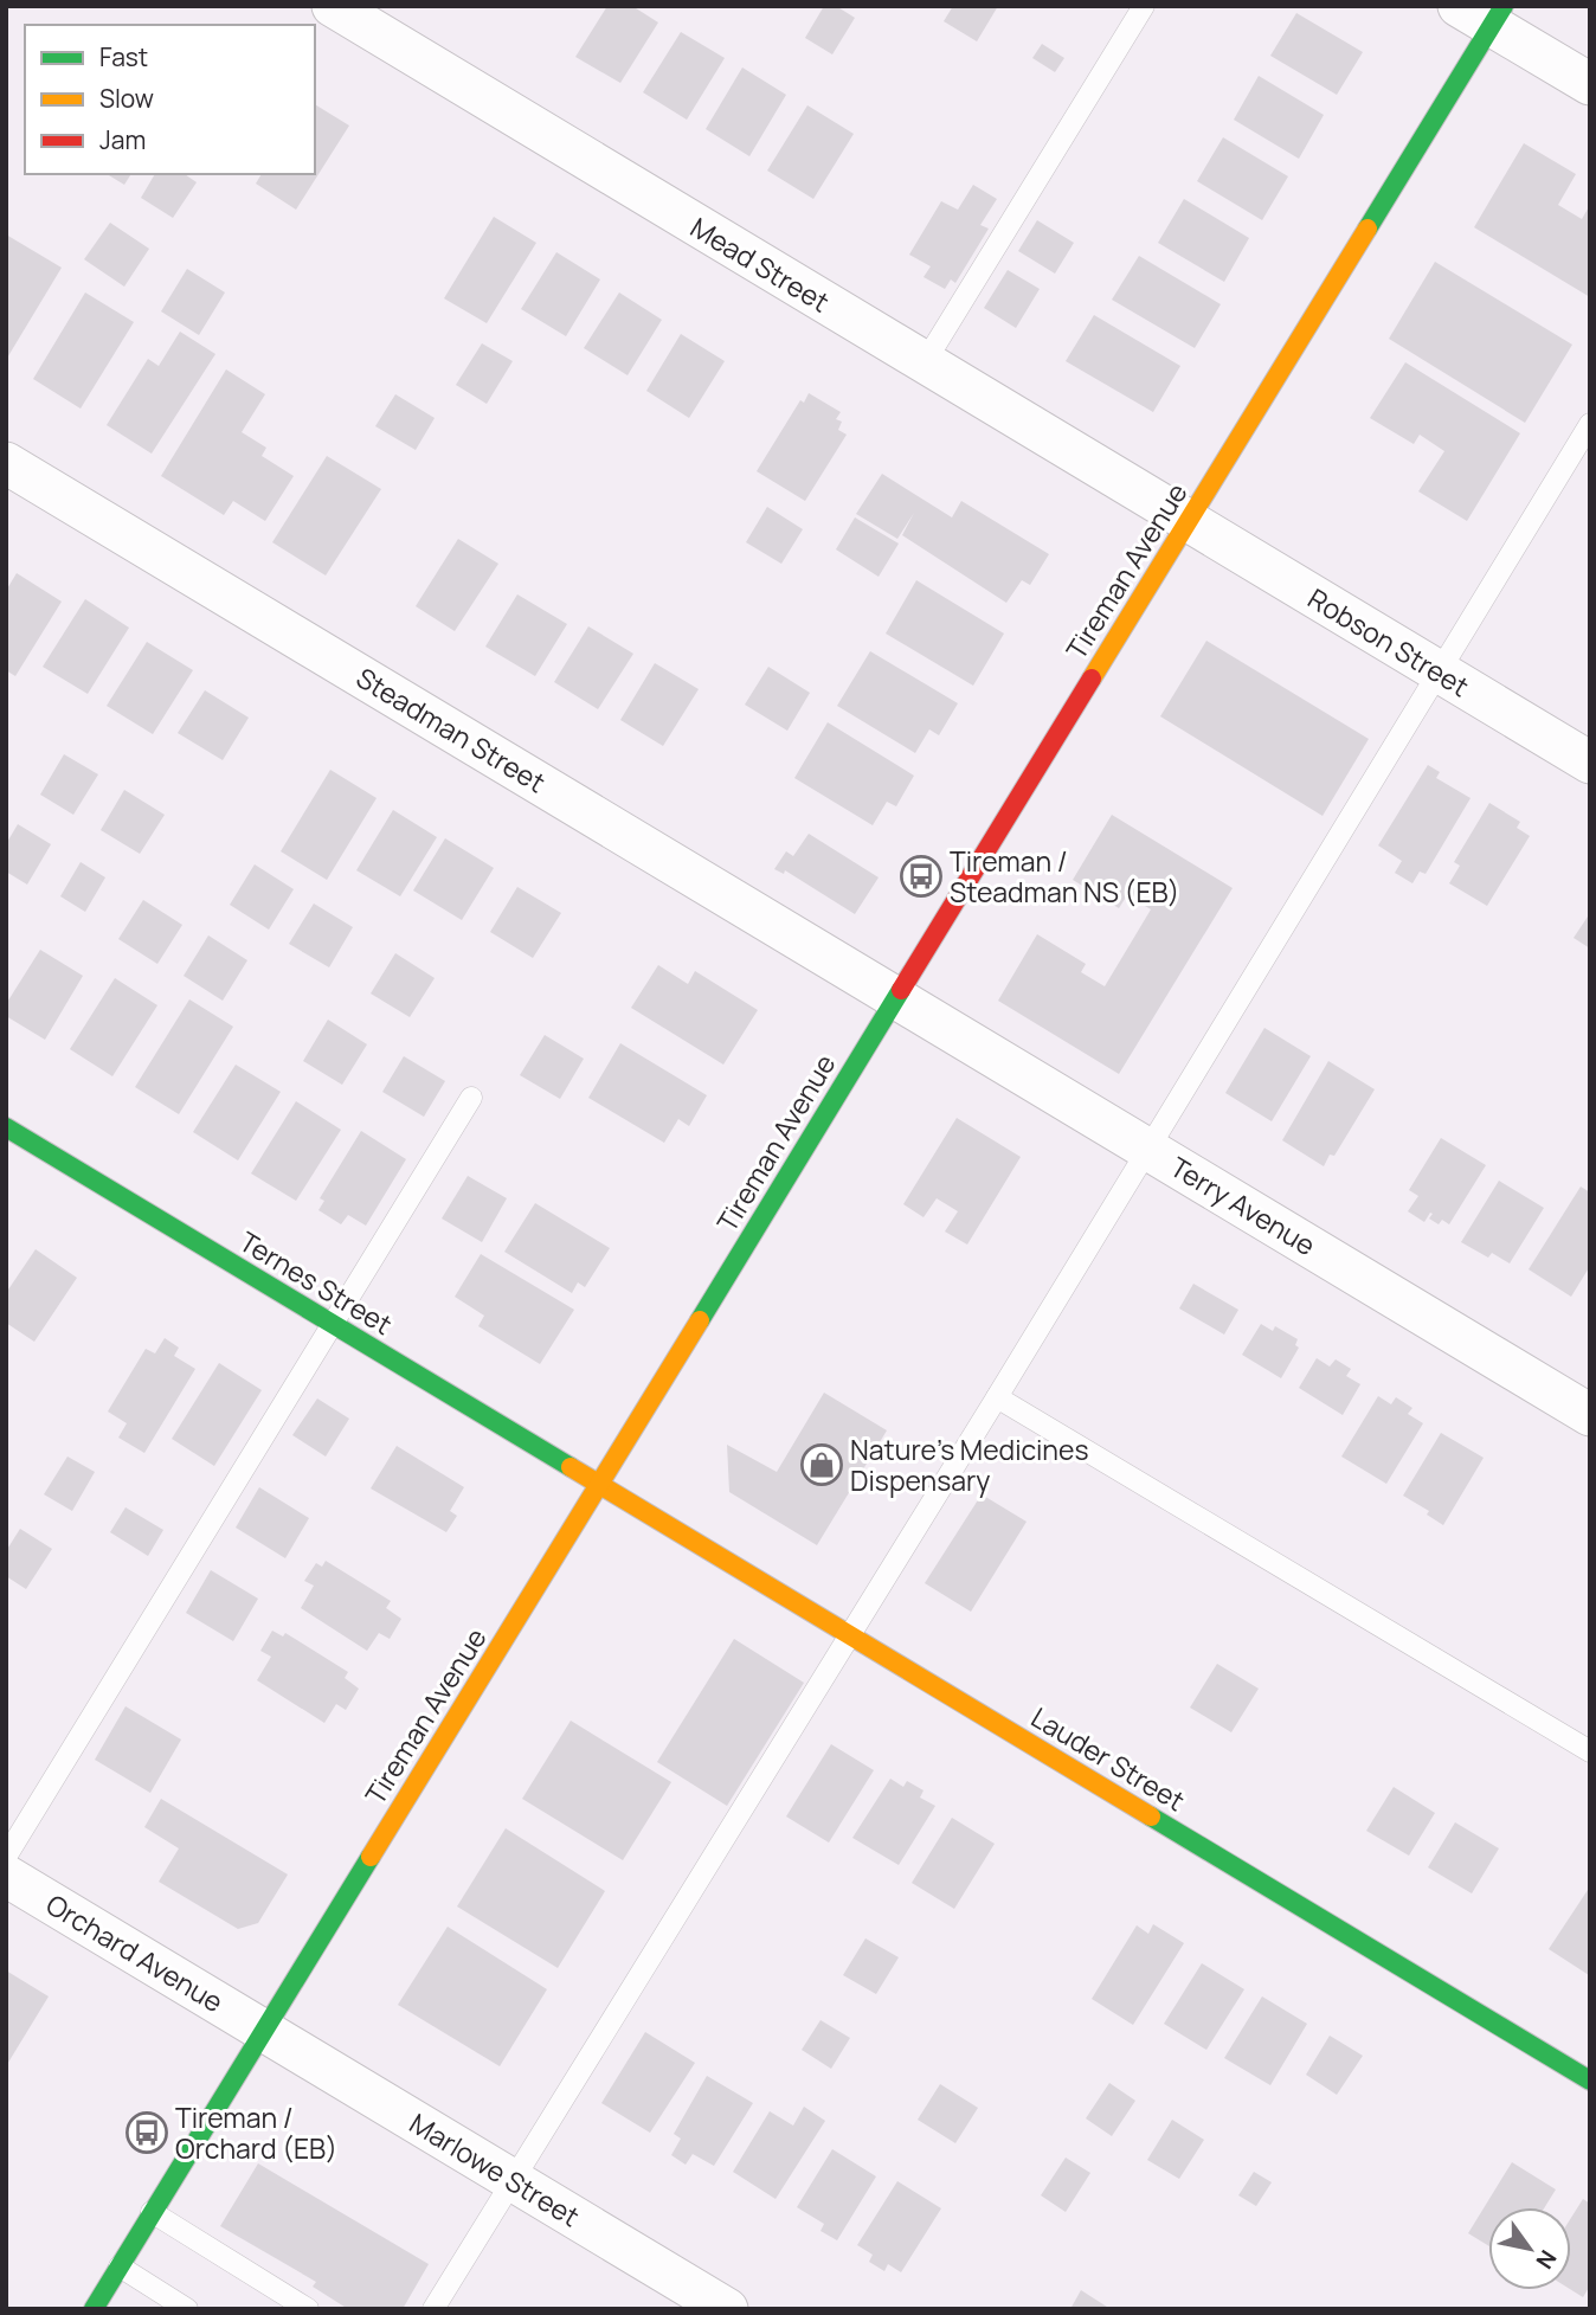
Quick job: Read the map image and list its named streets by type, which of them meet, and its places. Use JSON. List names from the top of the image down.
{
  "streets": {
    "street": [
      "Mead Street",
      "Tireman Avenue",
      "Robson Street",
      "Steadman Street",
      "Terry Avenue",
      "Ternes Street",
      "Lauder Street",
      "Orchard Avenue",
      "Marlowe Street"
    ]
  },
  "crossings": [
    ["Mead Street", "Tireman Avenue"],
    ["Mead Street", "Robson Street"],
    ["Tireman Avenue", "Robson Street"],
    ["Tireman Avenue", "Steadman Street"],
    ["Tireman Avenue", "Terry Avenue"],
    ["Tireman Avenue", "Ternes Street"],
    ["Tireman Avenue", "Lauder Street"],
    ["Tireman Avenue", "Orchard Avenue"],
    ["Tireman Avenue", "Marlowe Street"],
    ["Steadman Street", "Terry Avenue"],
    ["Ternes Street", "Lauder Street"],
    ["Orchard Avenue", "Marlowe Street"]
  ],
  "places": {
    "bus stop": ["Tireman / Steadman NS (EB)", "Tireman / Orchard (EB)"],
    "shop": ["Nature's Medicines Dispensary"]
  },
  "legend": ["Fast", "Slow", "Jam"],
  "north": "bottom right"
}
